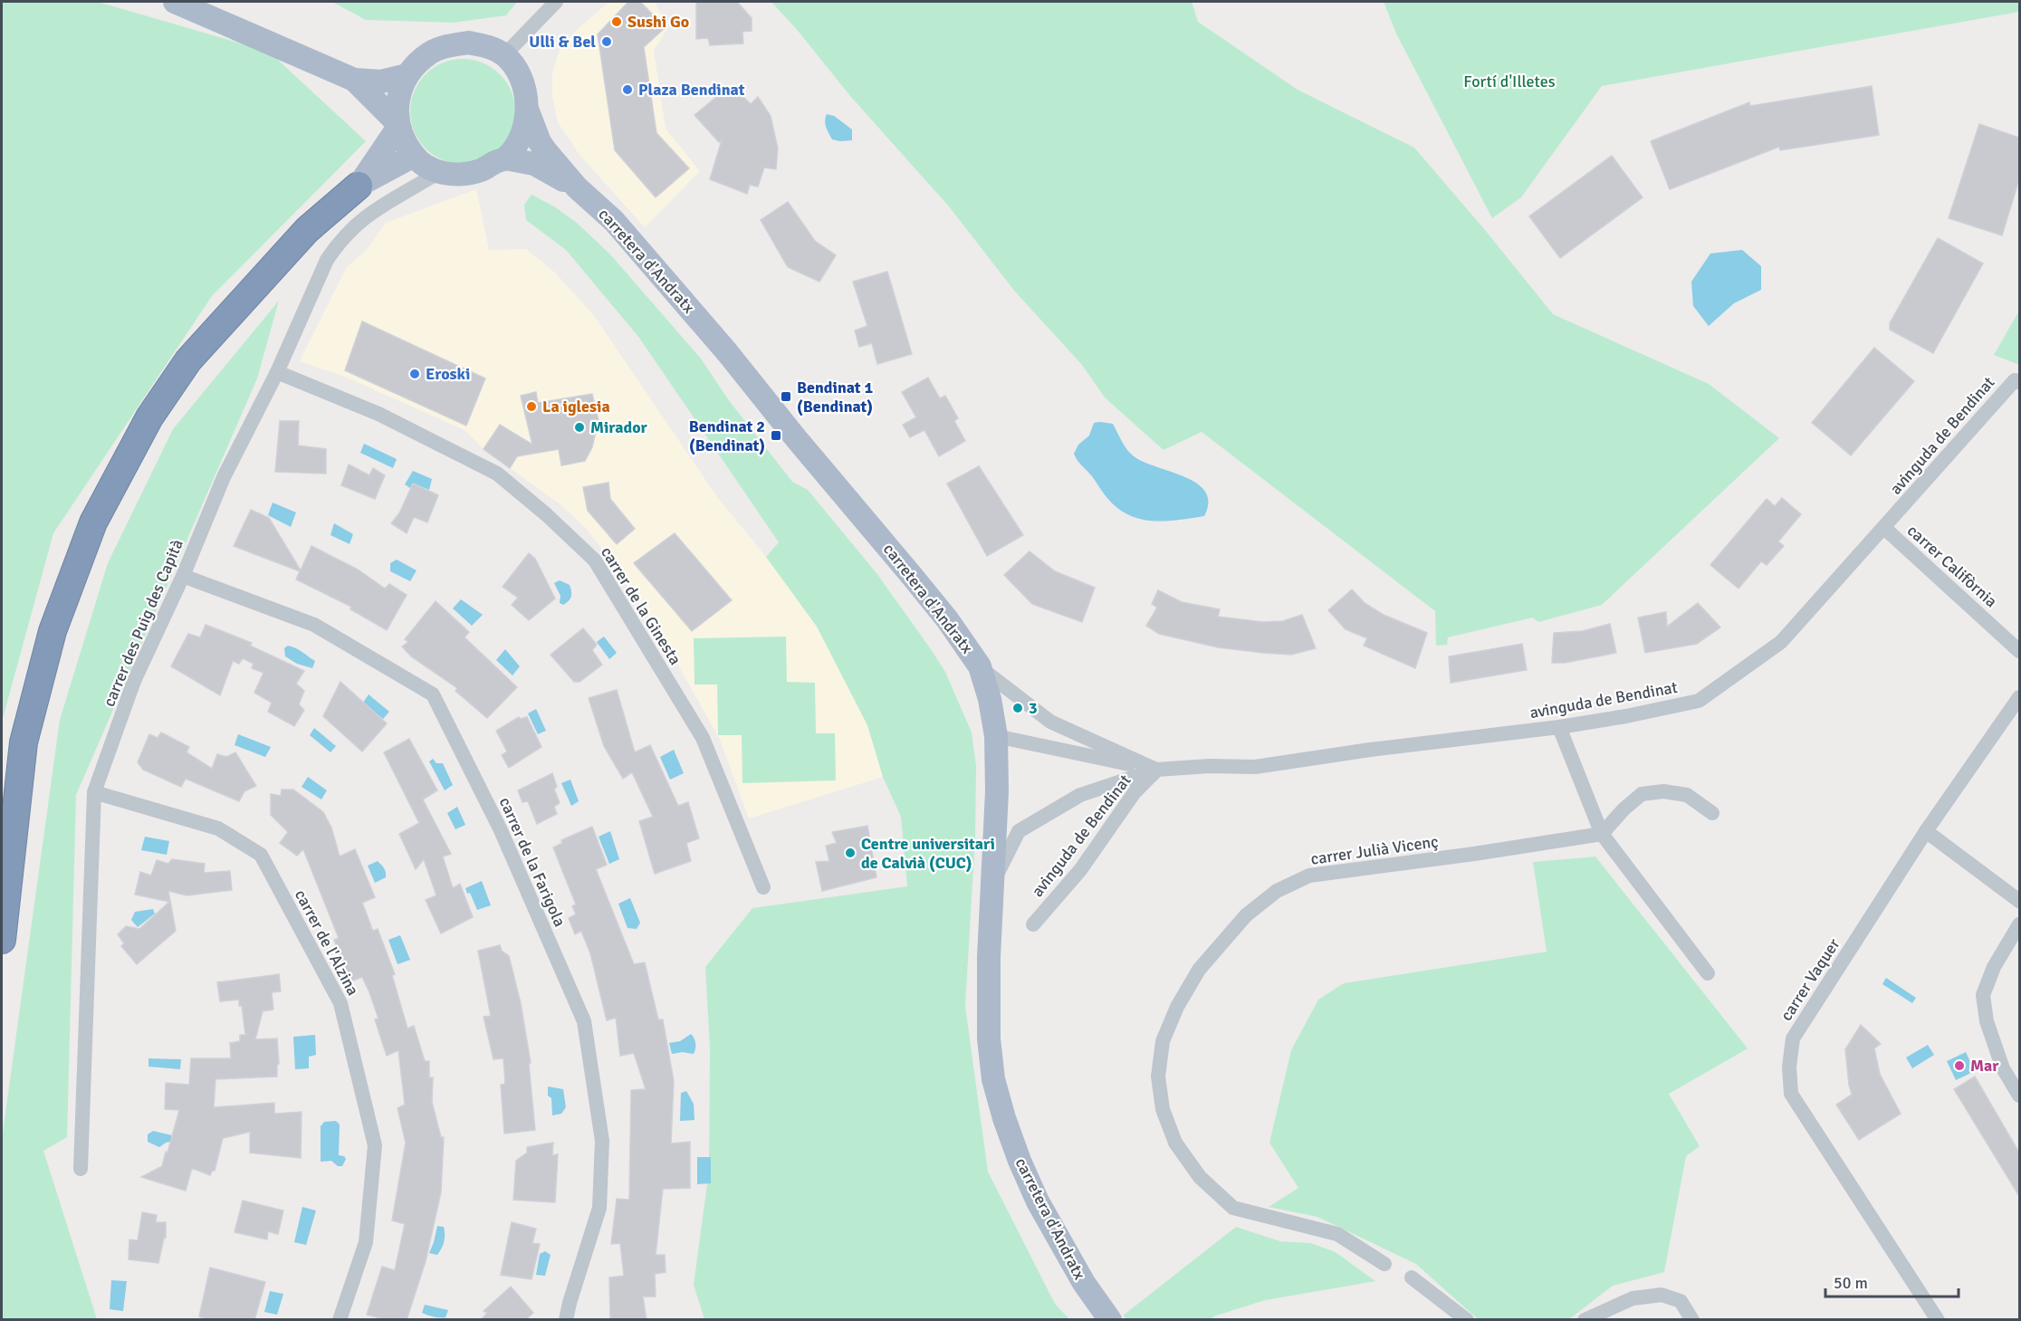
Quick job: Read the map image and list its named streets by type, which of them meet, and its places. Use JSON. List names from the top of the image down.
{
  "streets": {
    "main road": ["carretera d'Andratx"],
    "street": [
      "avinguda de Bendinat",
      "carrer Califòrnia",
      "carrer de la Ginesta",
      "carrer des Puig des Capità",
      "carrer Julià Vicenç",
      "carrer de la Farigola",
      "carrer de l'Alzina",
      "carrer Vaquer"
    ]
  },
  "crossings": [
    ["carretera d'Andratx", "avinguda de Bendinat"],
    ["carretera d'Andratx", "carrer des Puig des Capità"],
    ["avinguda de Bendinat", "carrer Califòrnia"],
    ["carrer de la Ginesta", "carrer des Puig des Capità"],
    ["carrer des Puig des Capità", "carrer de la Farigola"],
    ["carrer des Puig des Capità", "carrer de l'Alzina"]
  ],
  "parks": ["Fortí d'Illetes"],
  "places": {
    "other": [
      "Sushi Go",
      "Ulli & Bel",
      "Plaza Bendinat",
      "Eroski",
      "La iglesia",
      "Mirador",
      "3",
      "Centre universitari de Calvià (CUC)",
      "Mar"
    ],
    "transit": ["Bendinat 1 (Bendinat)", "Bendinat 2 (Bendinat)"]
  },
  "scale_bar": "50 m"
}
